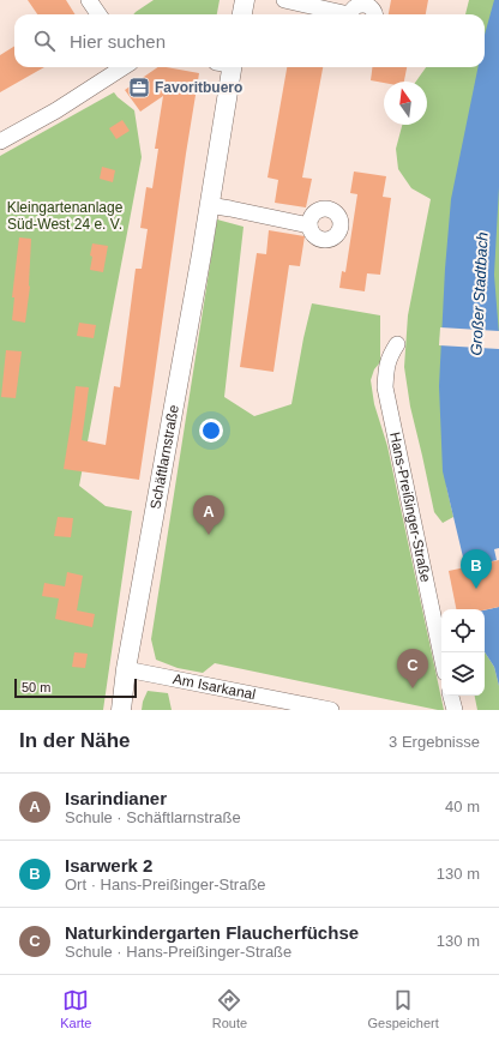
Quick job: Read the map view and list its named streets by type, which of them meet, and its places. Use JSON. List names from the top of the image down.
{
  "streets": {
    "street": ["Schäftlarnstraße", "Hans-Preißinger-Straße", "Am Isarkanal"]
  },
  "crossings": [
    ["Schäftlarnstraße", "Am Isarkanal"]
  ],
  "water": ["Großer Stadtbach"],
  "parks": ["Kleingartenanlage Süd-West 24 e. V."],
  "places": {
    "office": ["Favoritbuero"]
  },
  "scale_bar": "50 m",
  "north": "top",
  "page": {
    "search": "Hier suchen",
    "pins": ["A", "B", "C"],
    "scale": "50 m",
    "heading": ["In der Nähe", "3 Ergebnisse"],
    "list": [
      {
        "mark": "A",
        "name": "Isarindianer",
        "note": "Schule · Schäftlarnstraße",
        "value": "40 m"
      },
      {
        "mark": "B",
        "name": "Isarwerk 2",
        "note": "Ort · Hans-Preißinger-Straße",
        "value": "130 m"
      },
      {
        "mark": "C",
        "name": "Naturkindergarten Flaucherfüchse",
        "note": "Schule · Hans-Preißinger-Straße",
        "value": "130 m"
      }
    ],
    "nav": ["Karte", "Route", "Gespeichert"]
  }
}
